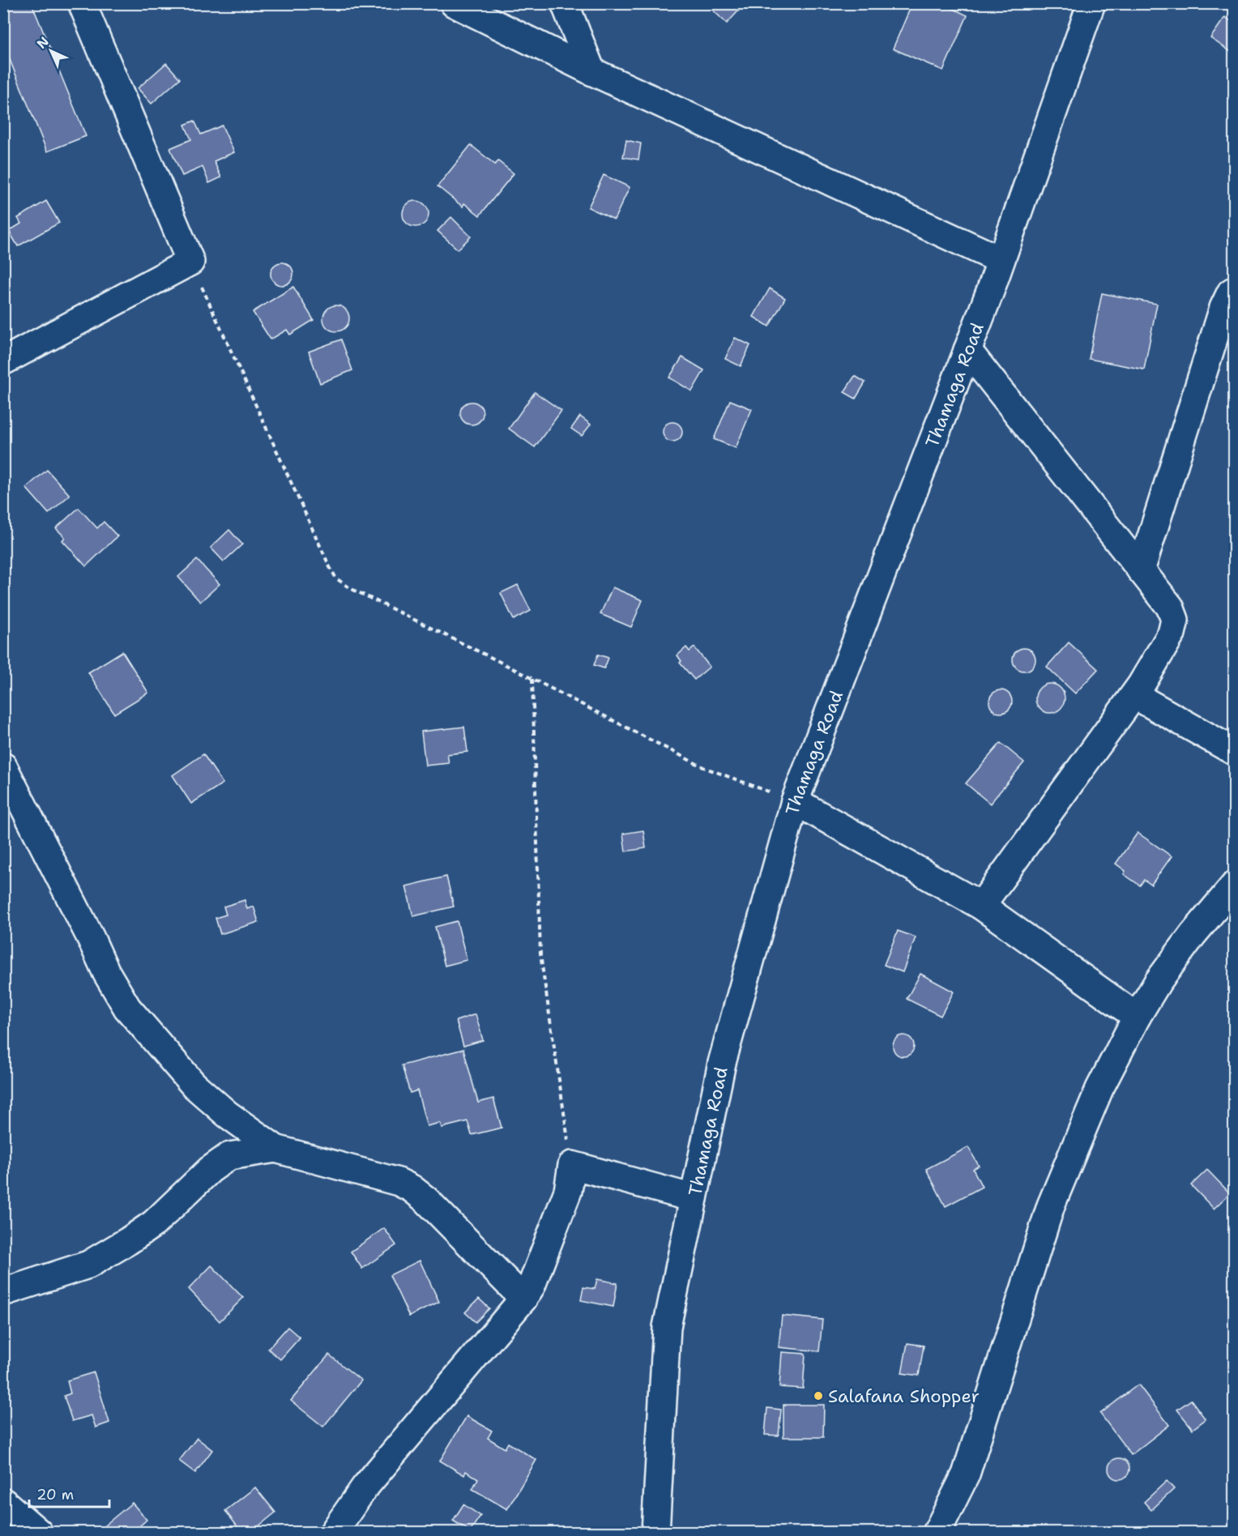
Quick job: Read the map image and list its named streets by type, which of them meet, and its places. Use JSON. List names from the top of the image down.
{
  "streets": {
    "street": ["Thamaga Road"]
  },
  "places": ["Salafana Shopper"],
  "scale_bar": "20 m",
  "north": "top left"
}
